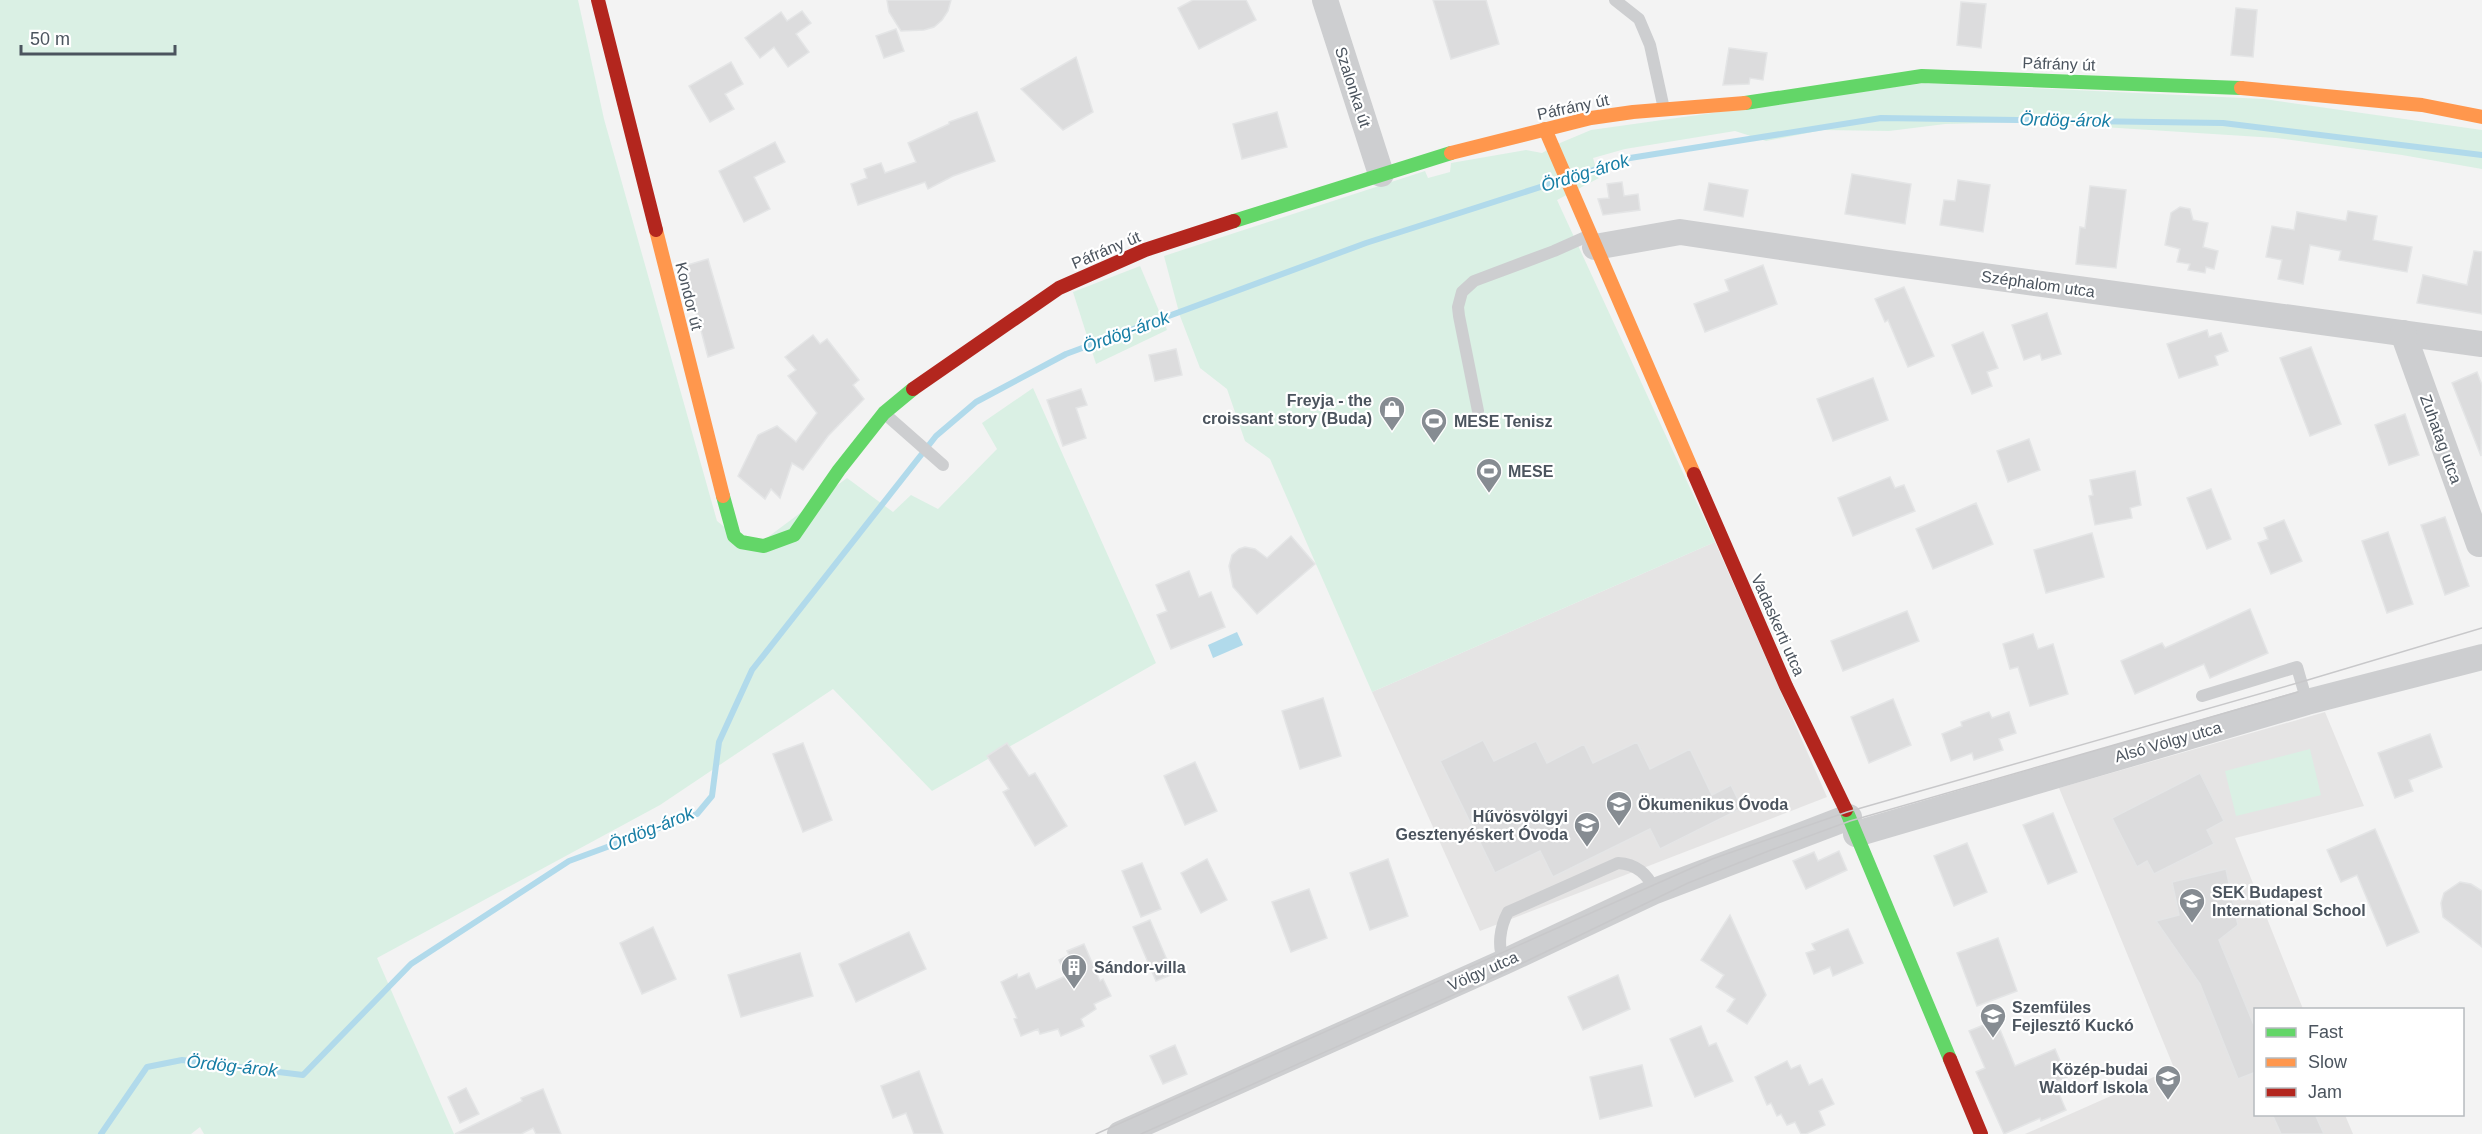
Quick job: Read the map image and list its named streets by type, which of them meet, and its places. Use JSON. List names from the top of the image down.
{
  "streets": {
    "street": [
      "Páfrány út",
      "Szalonka út",
      "Széphalom utca",
      "Kondor út",
      "Zuhatag utca",
      "Vadaskerti utca",
      "Alsó Völgy utca",
      "Völgy utca"
    ]
  },
  "crossings": [
    ["Páfrány út", "Szalonka út"],
    ["Páfrány út", "Kondor út"],
    ["Páfrány út", "Vadaskerti utca"],
    ["Széphalom utca", "Zuhatag utca"],
    ["Széphalom utca", "Vadaskerti utca"],
    ["Vadaskerti utca", "Alsó Völgy utca"],
    ["Vadaskerti utca", "Völgy utca"],
    ["Alsó Völgy utca", "Völgy utca"]
  ],
  "water": ["Ördög-árok"],
  "places": {
    "shop": ["Freyja - the croissant story (Buda)"],
    "sports": ["MESE Tenisz", "MESE"],
    "school or university": [
      "Ökumenikus Óvoda",
      "Hűvösvölgyi Gesztenyéskert Óvoda",
      "SEK Budapest International School",
      "Szemfüles Fejlesztő Kuckó",
      "Közép-budai Waldorf Iskola"
    ],
    "building": ["Sándor-villa"]
  },
  "legend": ["Fast", "Slow", "Jam"],
  "scale_bar": "50 m"
}
